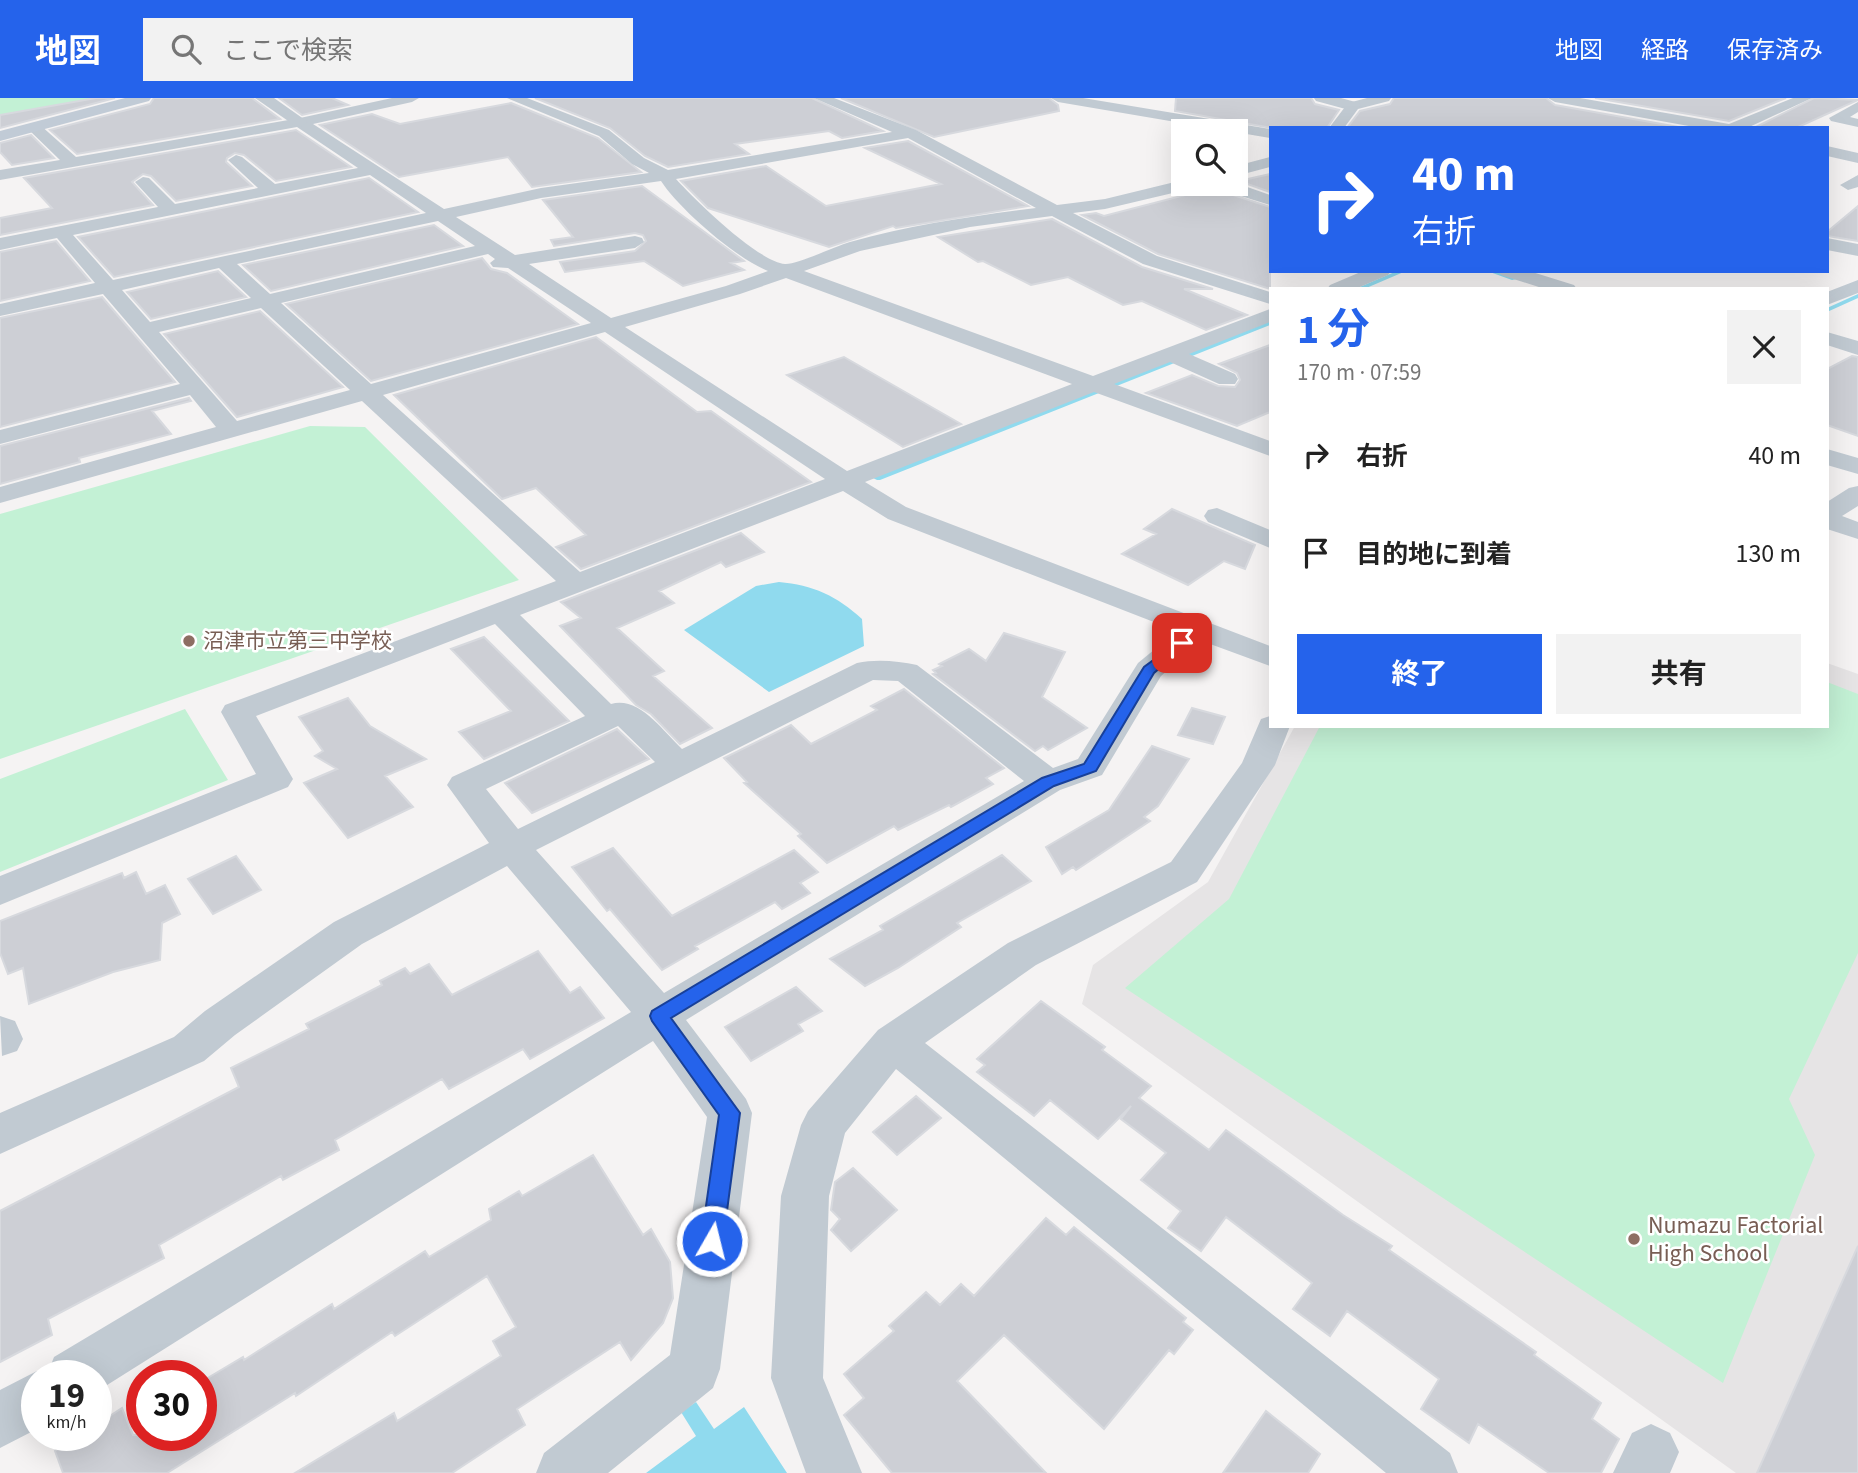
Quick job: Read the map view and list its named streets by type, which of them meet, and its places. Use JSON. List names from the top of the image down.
{
  "places": ["沼津市立第三中学校", "Numazu Factorial High School"],
  "page": {
    "header": "地図",
    "search": "ここで検索",
    "nav": ["地図", "経路", "保存済み"],
    "turn": ["40 m", "右折"],
    "heading": ["1 分", "170 m · 07:59"],
    "list": [
      {
        "name": "右折",
        "value": "40 m"
      },
      {
        "name": "目的地に到着",
        "value": "130 m"
      }
    ],
    "buttons": ["終了", "共有"],
    "speed": "19 km/h",
    "limit": "30"
  }
}
